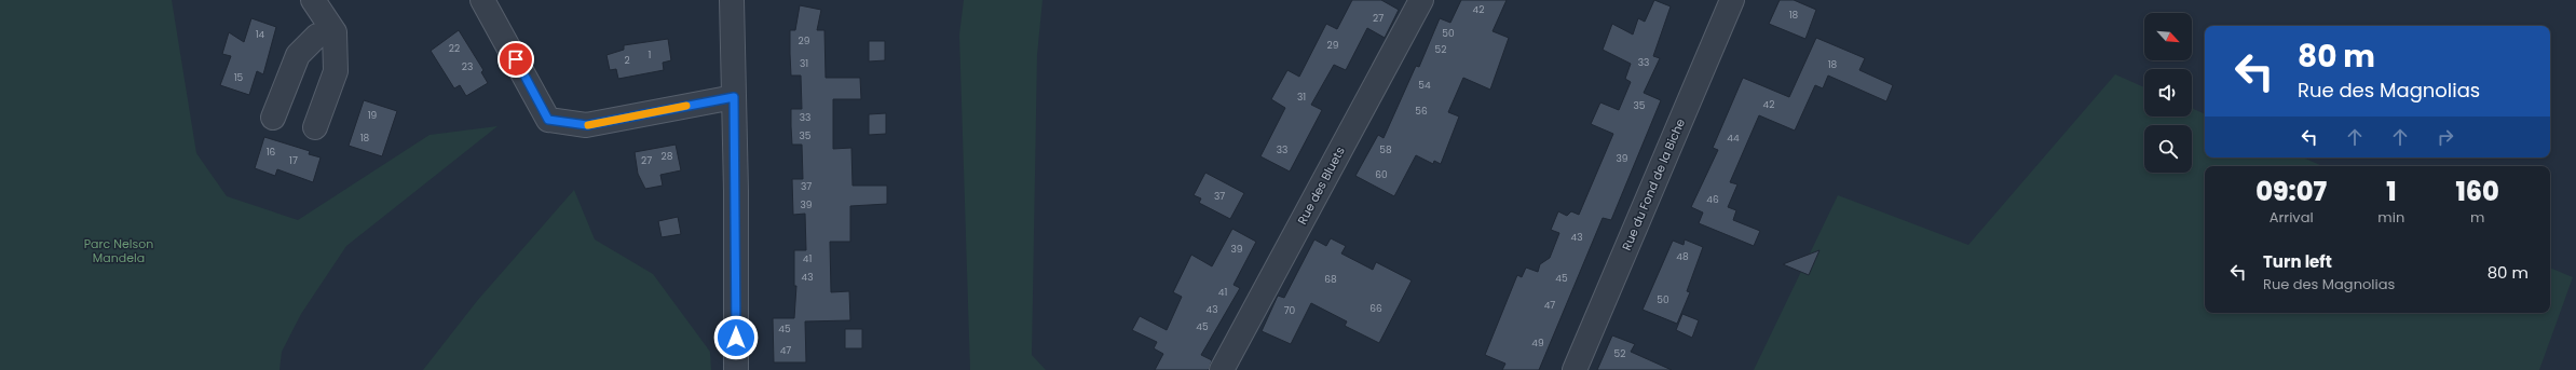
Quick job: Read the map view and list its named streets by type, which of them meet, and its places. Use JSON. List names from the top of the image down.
{
  "streets": {
    "street": ["Rue du Fond de la Biche", "Rue des Bluets"]
  },
  "parks": ["Parc Nelson Mandela"],
  "house_numbers": [
    "42",
    "18",
    "27",
    "50",
    "14",
    "29",
    "29",
    "22",
    "52",
    "1",
    "2",
    "33",
    "31",
    "18",
    "23",
    "15",
    "54",
    "31",
    "42",
    "35",
    "56",
    "19",
    "33",
    "35",
    "18",
    "44",
    "33",
    "58",
    "16",
    "28",
    "39",
    "17",
    "27",
    "60",
    "37",
    "37",
    "46",
    "39",
    "43",
    "39",
    "48",
    "41",
    "43",
    "45",
    "68",
    "41",
    "50",
    "47",
    "66",
    "43",
    "70",
    "45",
    "45",
    "49",
    "47",
    "52"
  ],
  "north": "bottom right",
  "page": {
    "turn": ["80 m", "Rue des Magnolias"],
    "eta": [
      "09:07",
      "Arrival",
      "1",
      "min",
      "160",
      "m"
    ],
    "list": [
      {
        "name": "Turn left",
        "note": "Rue des Magnolias",
        "value": "80 m"
      }
    ]
  }
}
